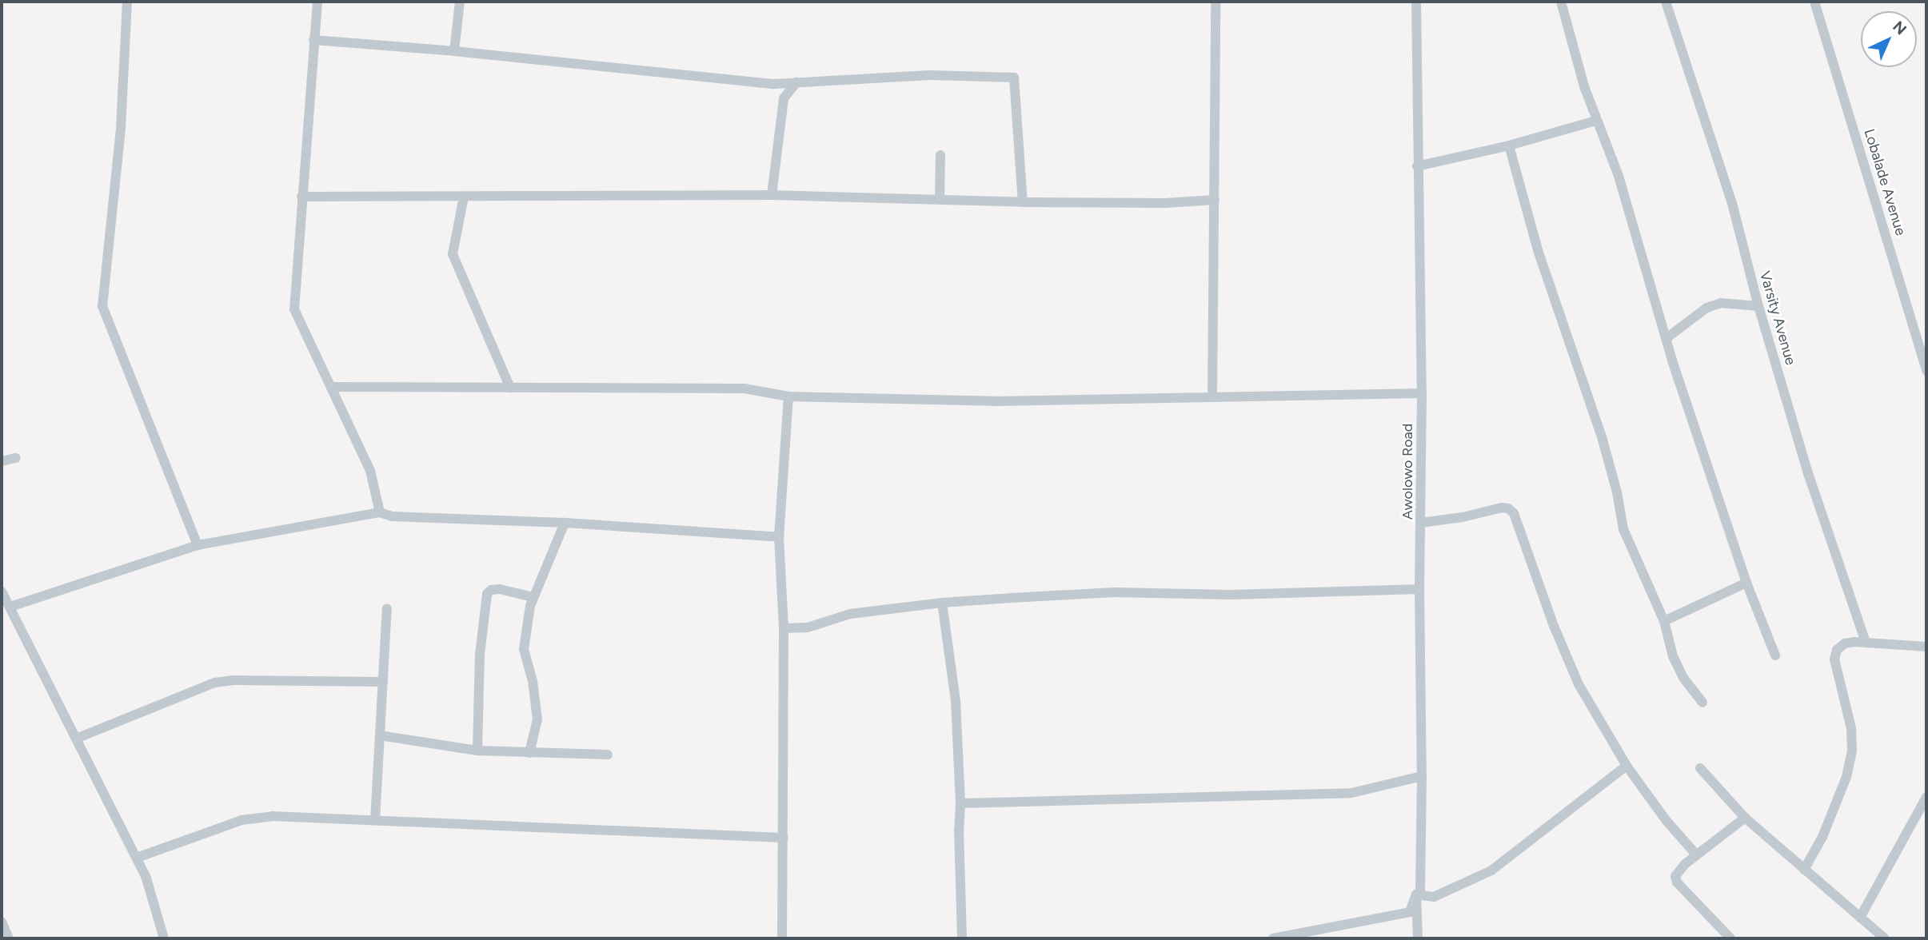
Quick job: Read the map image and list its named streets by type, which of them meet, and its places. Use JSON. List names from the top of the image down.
{
  "streets": {
    "street": ["Lobalade Avenue", "Varsity Avenue", "Awolowo Road"]
  },
  "north": "top right"
}
